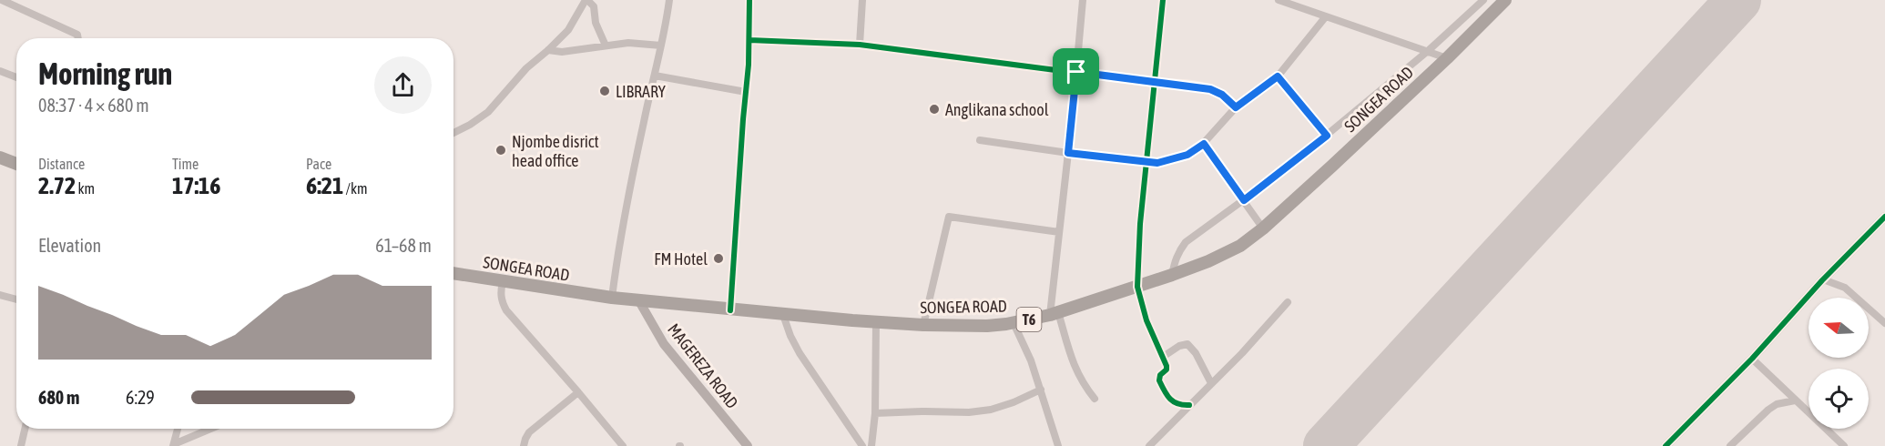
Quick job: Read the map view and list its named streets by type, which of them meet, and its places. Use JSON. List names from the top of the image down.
{
  "streets": {
    "highway": ["SONGEA ROAD", "T6"],
    "street": ["MAGEREZA ROAD"]
  },
  "crossings": [
    ["SONGEA ROAD", "MAGEREZA ROAD"]
  ],
  "places": [
    "LIBRARY",
    "Anglikana school",
    "Njombe disrict head office",
    "FM Hotel"
  ],
  "north": "left",
  "page": {
    "heading": ["Morning run", "08:37 · 4 × 680 m"],
    "stats": [
      ["Distance", "2.72 km"],
      ["Time", "17:16"],
      ["Pace", "6:21 /km"]
    ],
    "chart": ["Elevation", "61–68 m"],
    "list": [
      {
        "name": "680 m",
        "note": "6:29"
      }
    ]
  }
}
